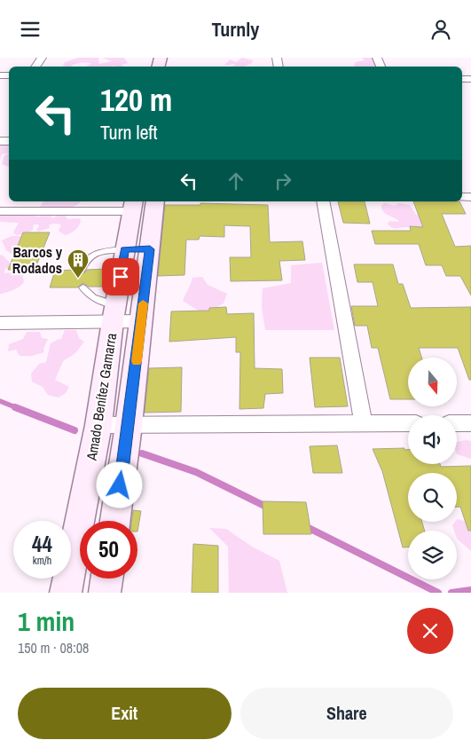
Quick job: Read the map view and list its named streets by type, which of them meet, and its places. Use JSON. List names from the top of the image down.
{
  "streets": {
    "main road": ["Amado Benítez Gamarra"]
  },
  "places": {
    "building": ["Barcos y Rodados"]
  },
  "north": "bottom",
  "page": {
    "header": "Turnly",
    "turn": ["120 m", "Turn left"],
    "speed": "44 km/h",
    "limit": "50",
    "heading": ["1 min", "150 m · 08:08"],
    "buttons": ["Exit", "Share"]
  }
}
